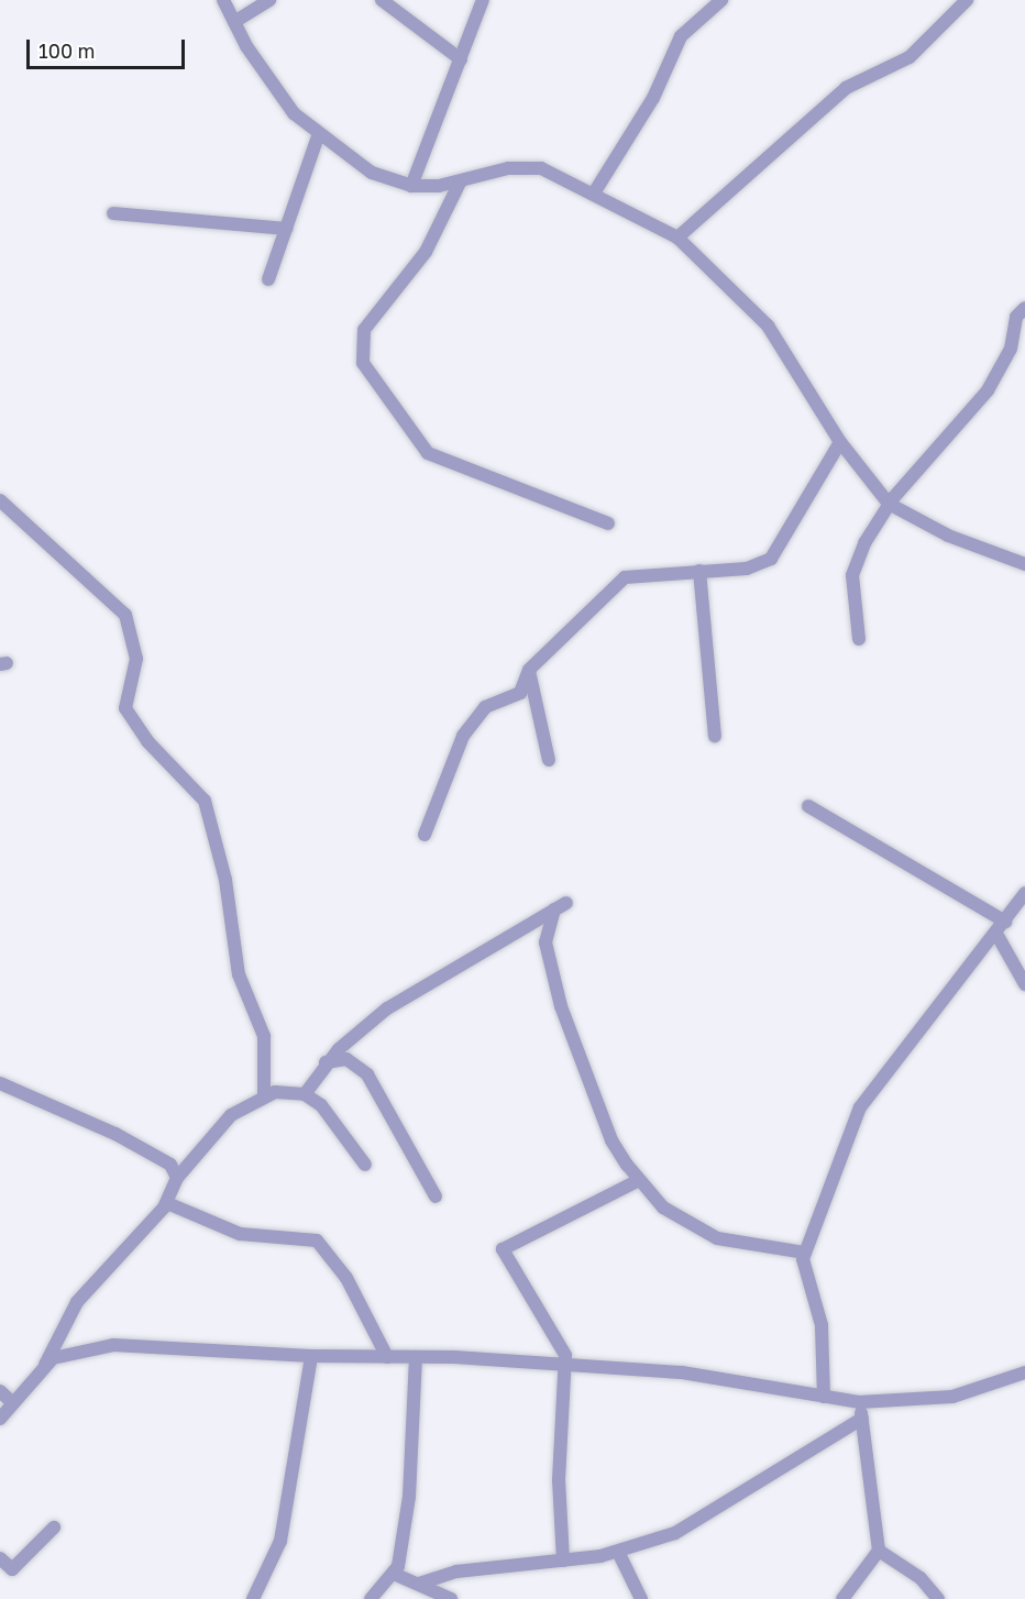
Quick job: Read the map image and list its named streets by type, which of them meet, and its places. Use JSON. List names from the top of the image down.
{
  "scale_bar": "100 m"
}
